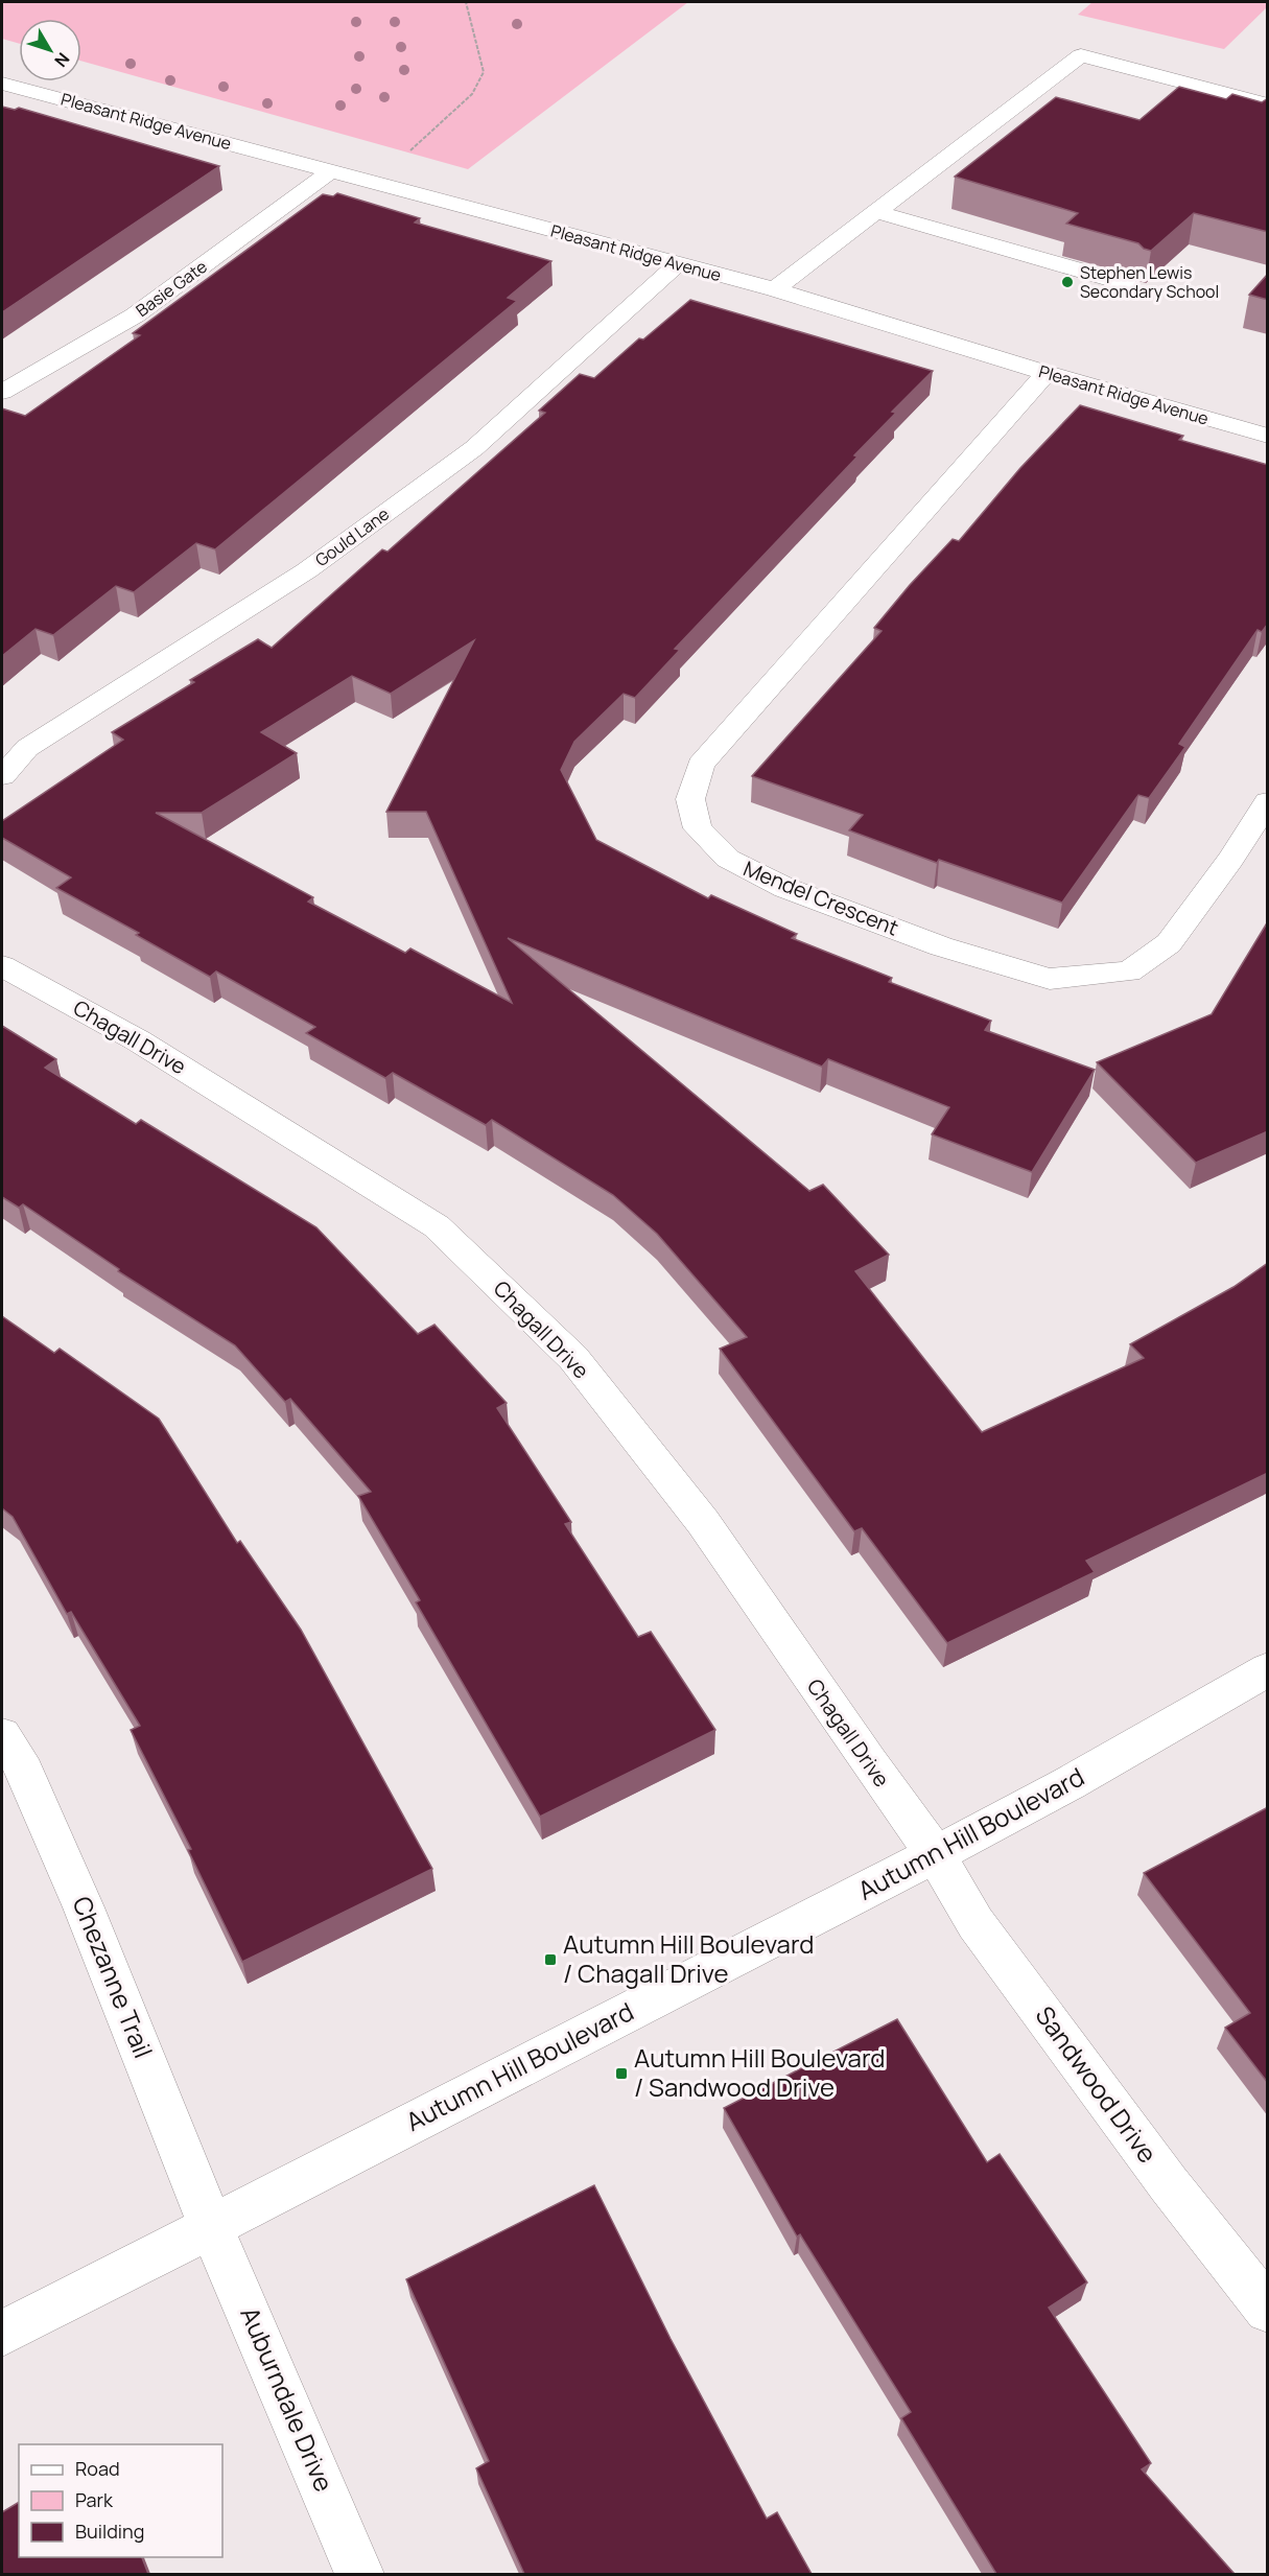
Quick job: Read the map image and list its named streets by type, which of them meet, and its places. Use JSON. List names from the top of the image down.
{
  "streets": {
    "street": [
      "Pleasant Ridge Avenue",
      "Basie Gate",
      "Gould Lane",
      "Mendel Crescent",
      "Chagall Drive",
      "Autumn Hill Boulevard",
      "Chezanne Trail",
      "Sandwood Drive",
      "Auburndale Drive"
    ]
  },
  "crossings": [
    ["Pleasant Ridge Avenue", "Basie Gate"],
    ["Pleasant Ridge Avenue", "Gould Lane"],
    ["Pleasant Ridge Avenue", "Mendel Crescent"],
    ["Chagall Drive", "Autumn Hill Boulevard"],
    ["Chagall Drive", "Sandwood Drive"],
    ["Autumn Hill Boulevard", "Chezanne Trail"],
    ["Autumn Hill Boulevard", "Sandwood Drive"],
    ["Autumn Hill Boulevard", "Auburndale Drive"],
    ["Chezanne Trail", "Auburndale Drive"]
  ],
  "places": {
    "other": ["Stephen Lewis Secondary School"],
    "transit": ["Autumn Hill Boulevard / Chagall Drive", "Autumn Hill Boulevard / Sandwood Drive"]
  },
  "legend": ["Road", "Park", "Building"],
  "north": "bottom right"
}
